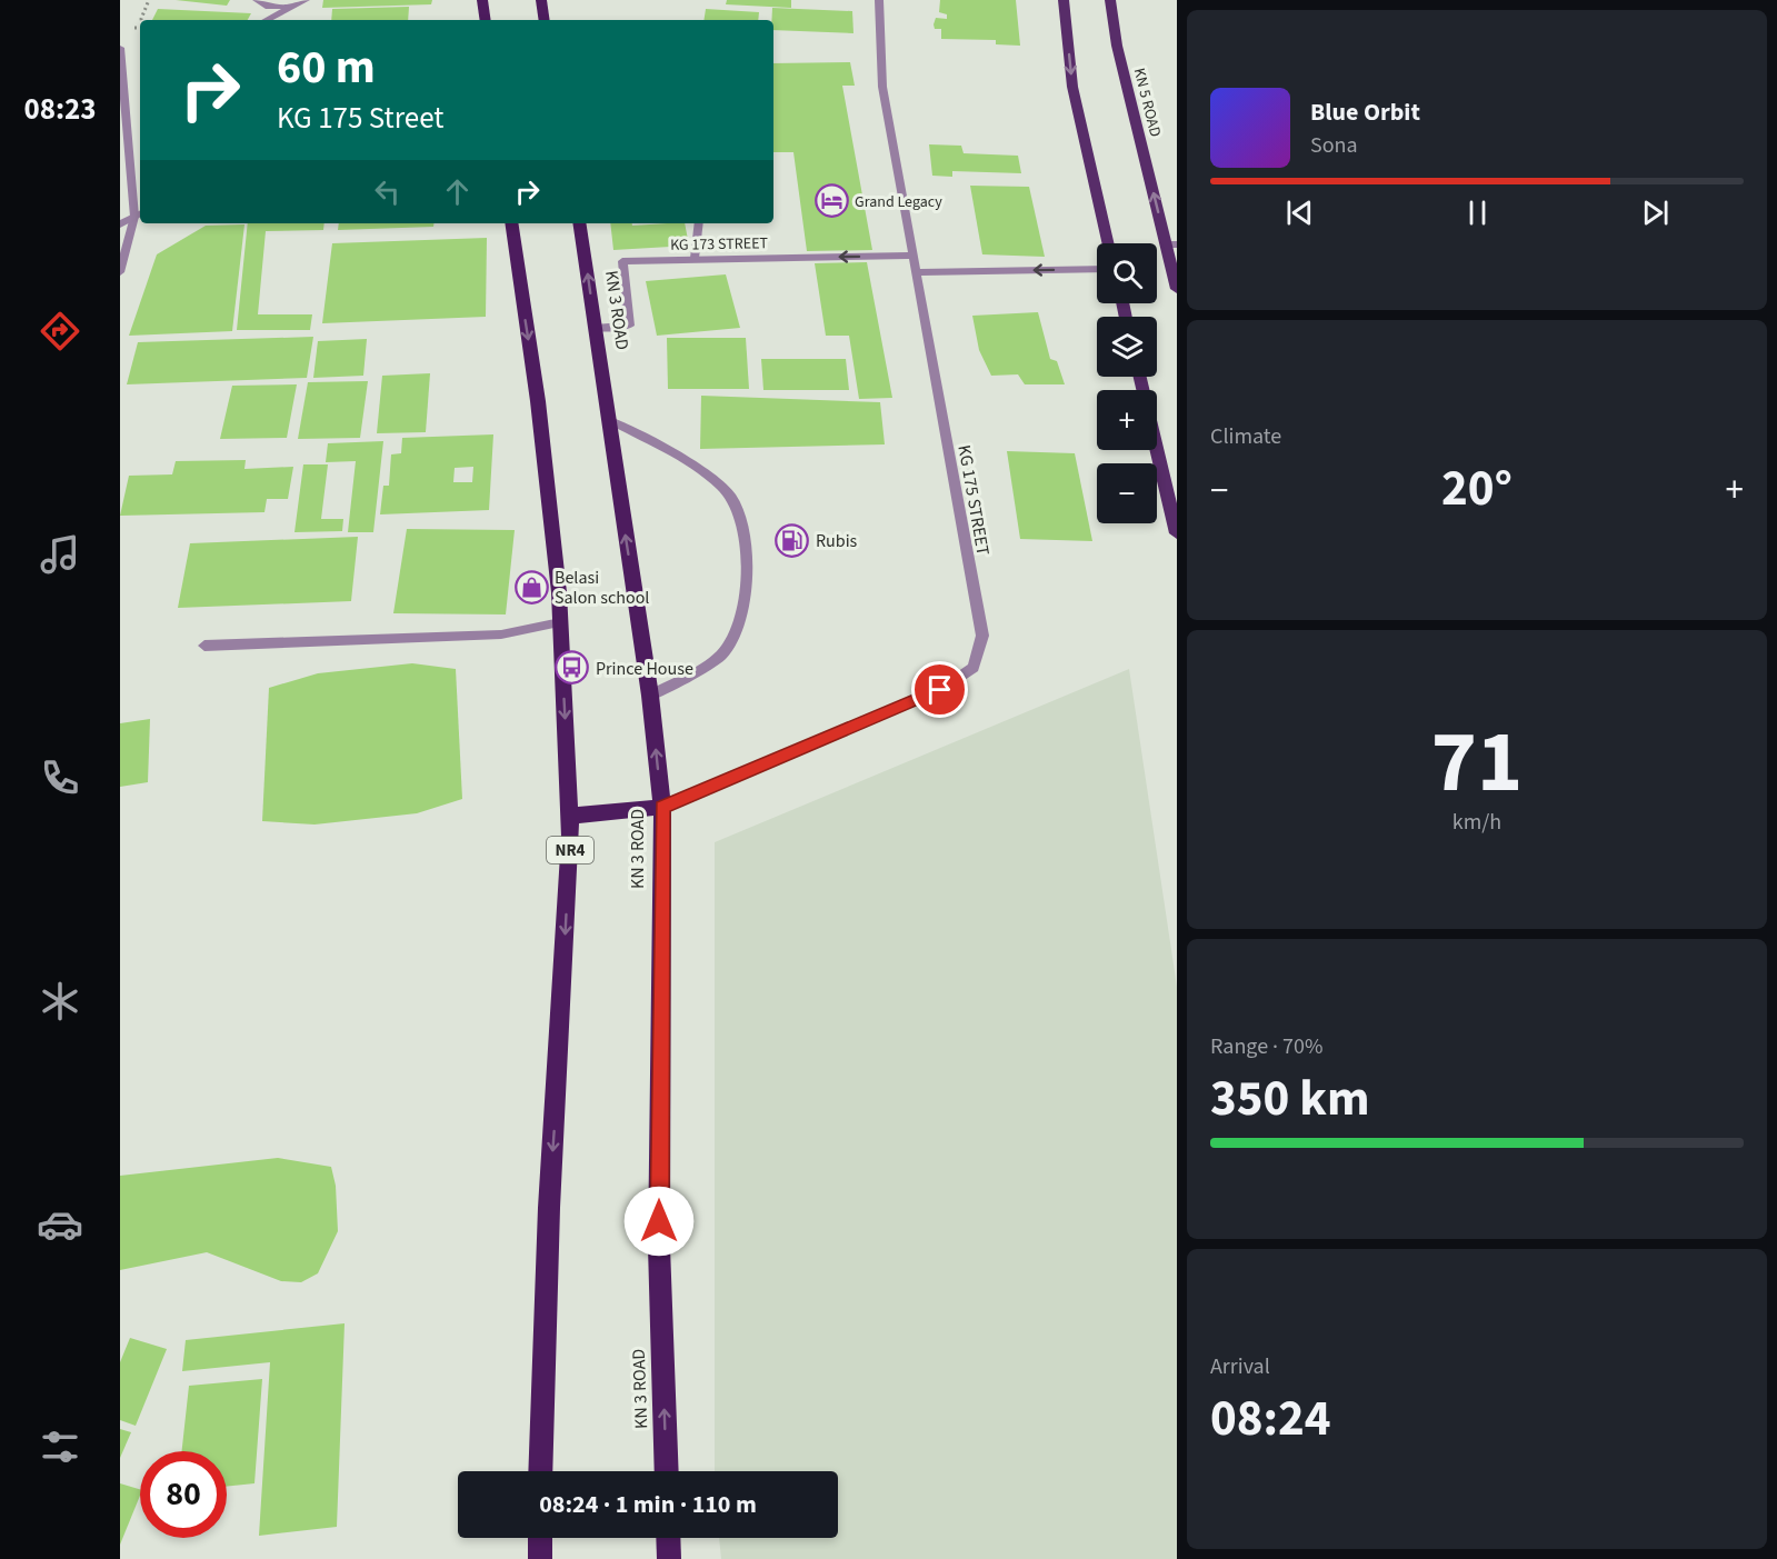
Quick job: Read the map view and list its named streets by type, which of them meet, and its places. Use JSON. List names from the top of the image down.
{
  "streets": {
    "highway": ["KN 3 ROAD", "NR4"],
    "main road": ["KN 5 ROAD"],
    "street": ["KG 173 STREET", "KG 175 STREET"]
  },
  "crossings": [
    ["KG 173 STREET", "KN 3 ROAD"],
    ["KG 173 STREET", "KG 175 STREET"],
    ["KN 3 ROAD", "KG 175 STREET"]
  ],
  "one_way": ["KG 173 STREET"],
  "places": {
    "hotel": ["Grand Legacy"],
    "fuel station": ["Rubis"],
    "shop": ["Belasi Salon school"],
    "bus stop": ["Prince House"]
  },
  "page": {
    "tabs": "08:23",
    "turn": ["60 m", "KG 175 Street"],
    "song": ["Blue Orbit", "Sona"],
    "map_buttons": ["+", "−"],
    "tile": [
      "Climate",
      ["71", "km/h"],
      ["Range · 70%", "350 km"],
      ["Arrival", "08:24"]
    ],
    "heat": ["−", "20°", "+"],
    "limit": "80",
    "trip": "08:24 · 1 min · 110 m"
  }
}
